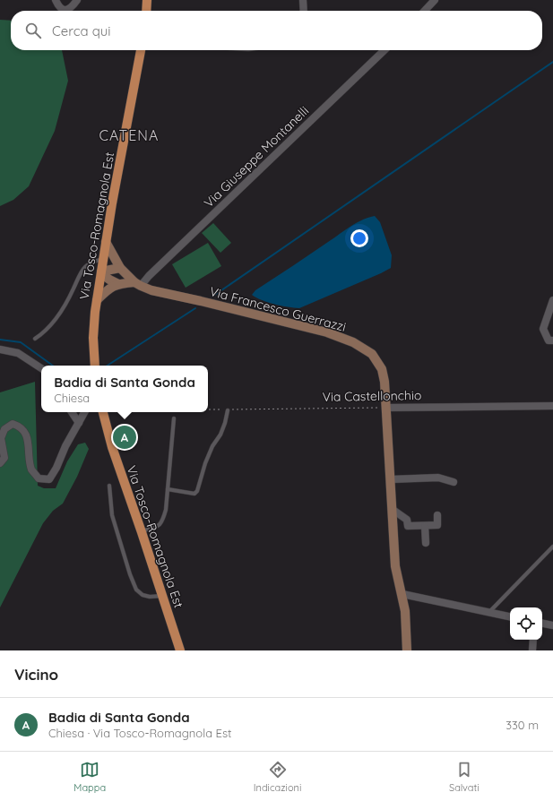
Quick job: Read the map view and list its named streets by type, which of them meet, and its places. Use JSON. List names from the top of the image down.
{
  "streets": {
    "main road": ["Via Tosco-Romagnola Est", "Via Francesco Guerrazzi"],
    "street": ["Via Giuseppe Montanelli", "Via Castellonchio"]
  },
  "crossings": [
    ["Via Giuseppe Montanelli", "Via Francesco Guerrazzi"],
    ["Via Tosco-Romagnola Est", "Via Francesco Guerrazzi"],
    ["Via Francesco Guerrazzi", "Via Castellonchio"]
  ],
  "districts": ["CATENA"],
  "page": {
    "search": "Cerca qui",
    "popup": ["Badia di Santa Gonda", "Chiesa"],
    "pins": "A",
    "heading": "Vicino",
    "list": [
      {
        "mark": "A",
        "name": "Badia di Santa Gonda",
        "note": "Chiesa · Via Tosco-Romagnola Est",
        "value": "330 m"
      }
    ],
    "nav": ["Mappa", "Indicazioni", "Salvati"]
  }
}
